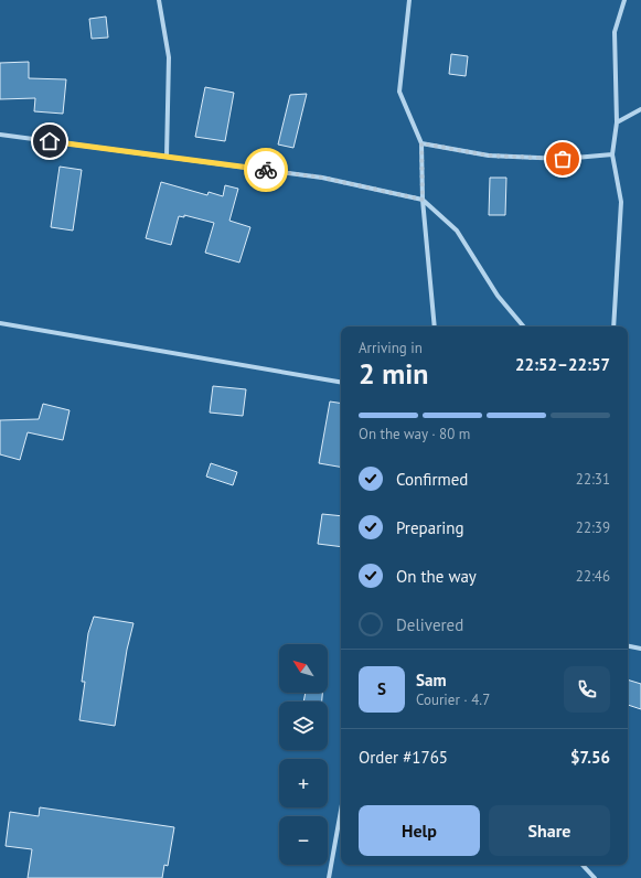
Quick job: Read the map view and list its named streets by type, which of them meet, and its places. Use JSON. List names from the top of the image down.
{
  "north": "top left",
  "page": {
    "heading": ["2 min", "Arriving in", "22:52–22:57"],
    "panel": [
      "Sam",
      "Courier · 4.7",
      "Order #1765",
      "$7.56"
    ],
    "bar": "On the way · 80 m",
    "list": [
      ["Confirmed", "22:31"],
      ["Preparing", "22:39"],
      ["On the way", "22:46"],
      "Delivered"
    ],
    "map_buttons": ["+", "−"],
    "round": "S",
    "buttons": ["Help", "Share"]
  }
}
